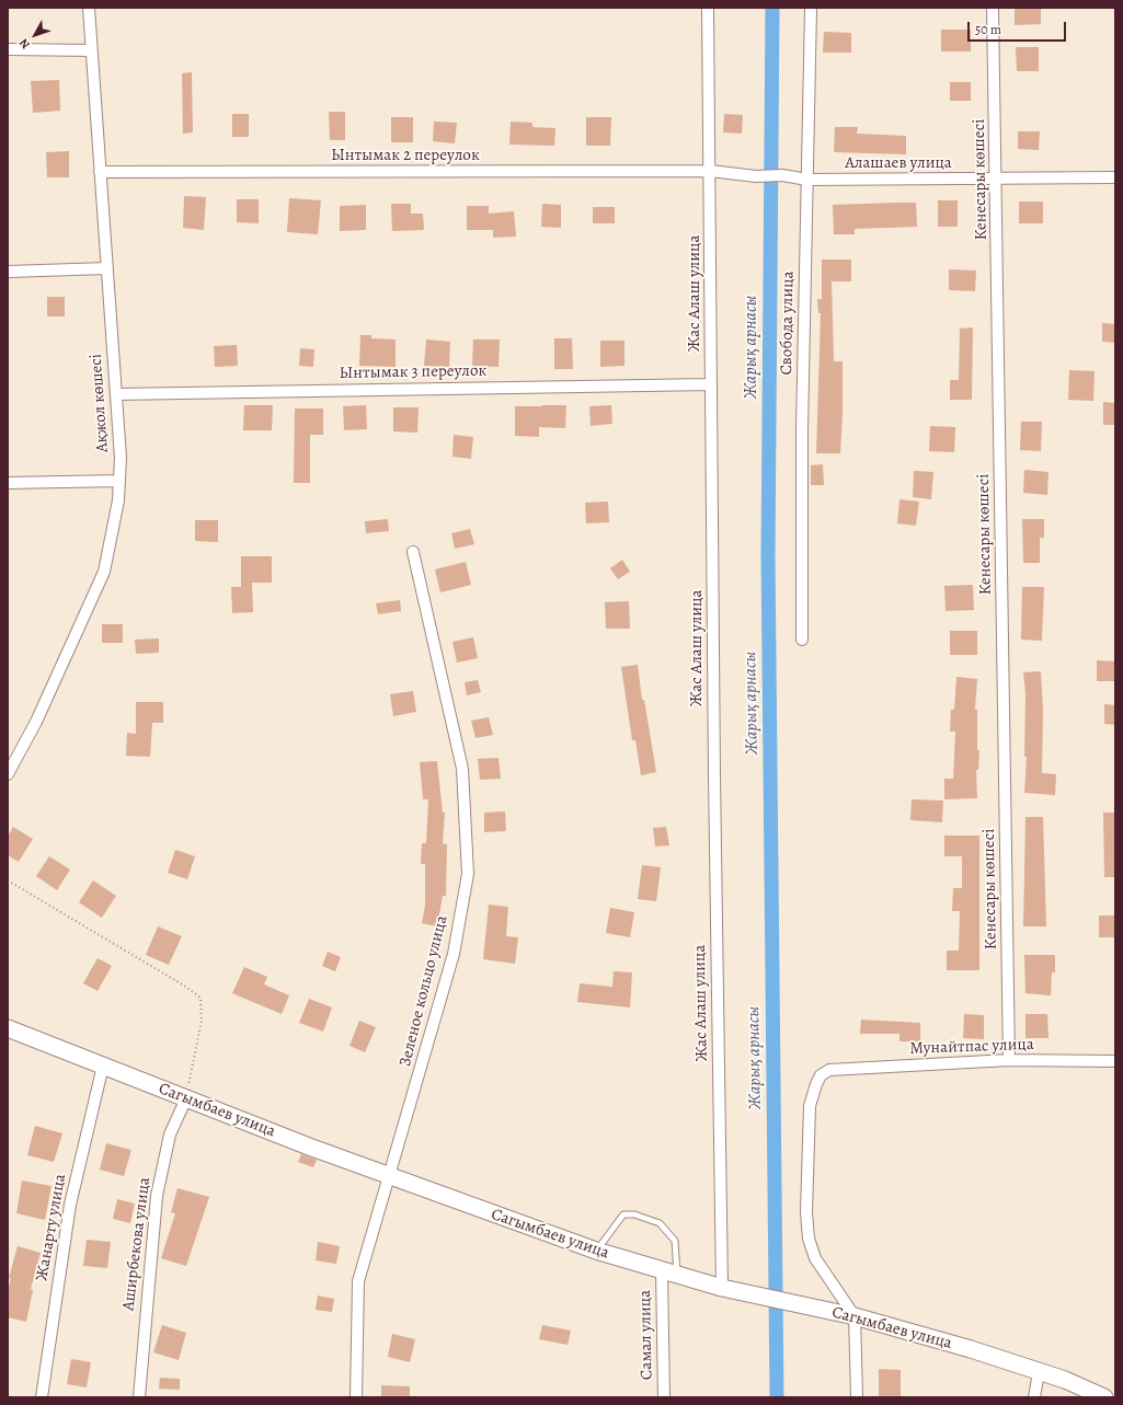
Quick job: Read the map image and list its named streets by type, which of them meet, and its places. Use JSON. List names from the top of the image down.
{
  "streets": {
    "street": [
      "Ынтымак 2 переулок",
      "Алашаев улица",
      "Кенесары көшесі",
      "Жас Алаш улица",
      "Свобода улица",
      "Ынтымак 3 переулок",
      "Ақжол көшесі",
      "Зеленое кольцо улица",
      "Мунайтпас улица",
      "Сагымбаев улица",
      "Жанарту улица",
      "Аширбекова улица",
      "Самал улица"
    ]
  },
  "crossings": [
    ["Ынтымак 2 переулок", "Алашаев улица"],
    ["Ынтымак 2 переулок", "Жас Алаш улица"],
    ["Ынтымак 2 переулок", "Ақжол көшесі"],
    ["Алашаев улица", "Кенесары көшесі"],
    ["Алашаев улица", "Жас Алаш улица"],
    ["Алашаев улица", "Свобода улица"],
    ["Кенесары көшесі", "Мунайтпас улица"],
    ["Жас Алаш улица", "Ынтымак 3 переулок"],
    ["Жас Алаш улица", "Сагымбаев улица"],
    ["Ынтымак 3 переулок", "Ақжол көшесі"],
    ["Зеленое кольцо улица", "Сагымбаев улица"],
    ["Мунайтпас улица", "Сагымбаев улица"],
    ["Сагымбаев улица", "Жанарту улица"],
    ["Сагымбаев улица", "Аширбекова улица"],
    ["Сагымбаев улица", "Самал улица"]
  ],
  "water": ["Жарық арнасы"],
  "scale_bar": "50 m",
  "north": "bottom left"
}
